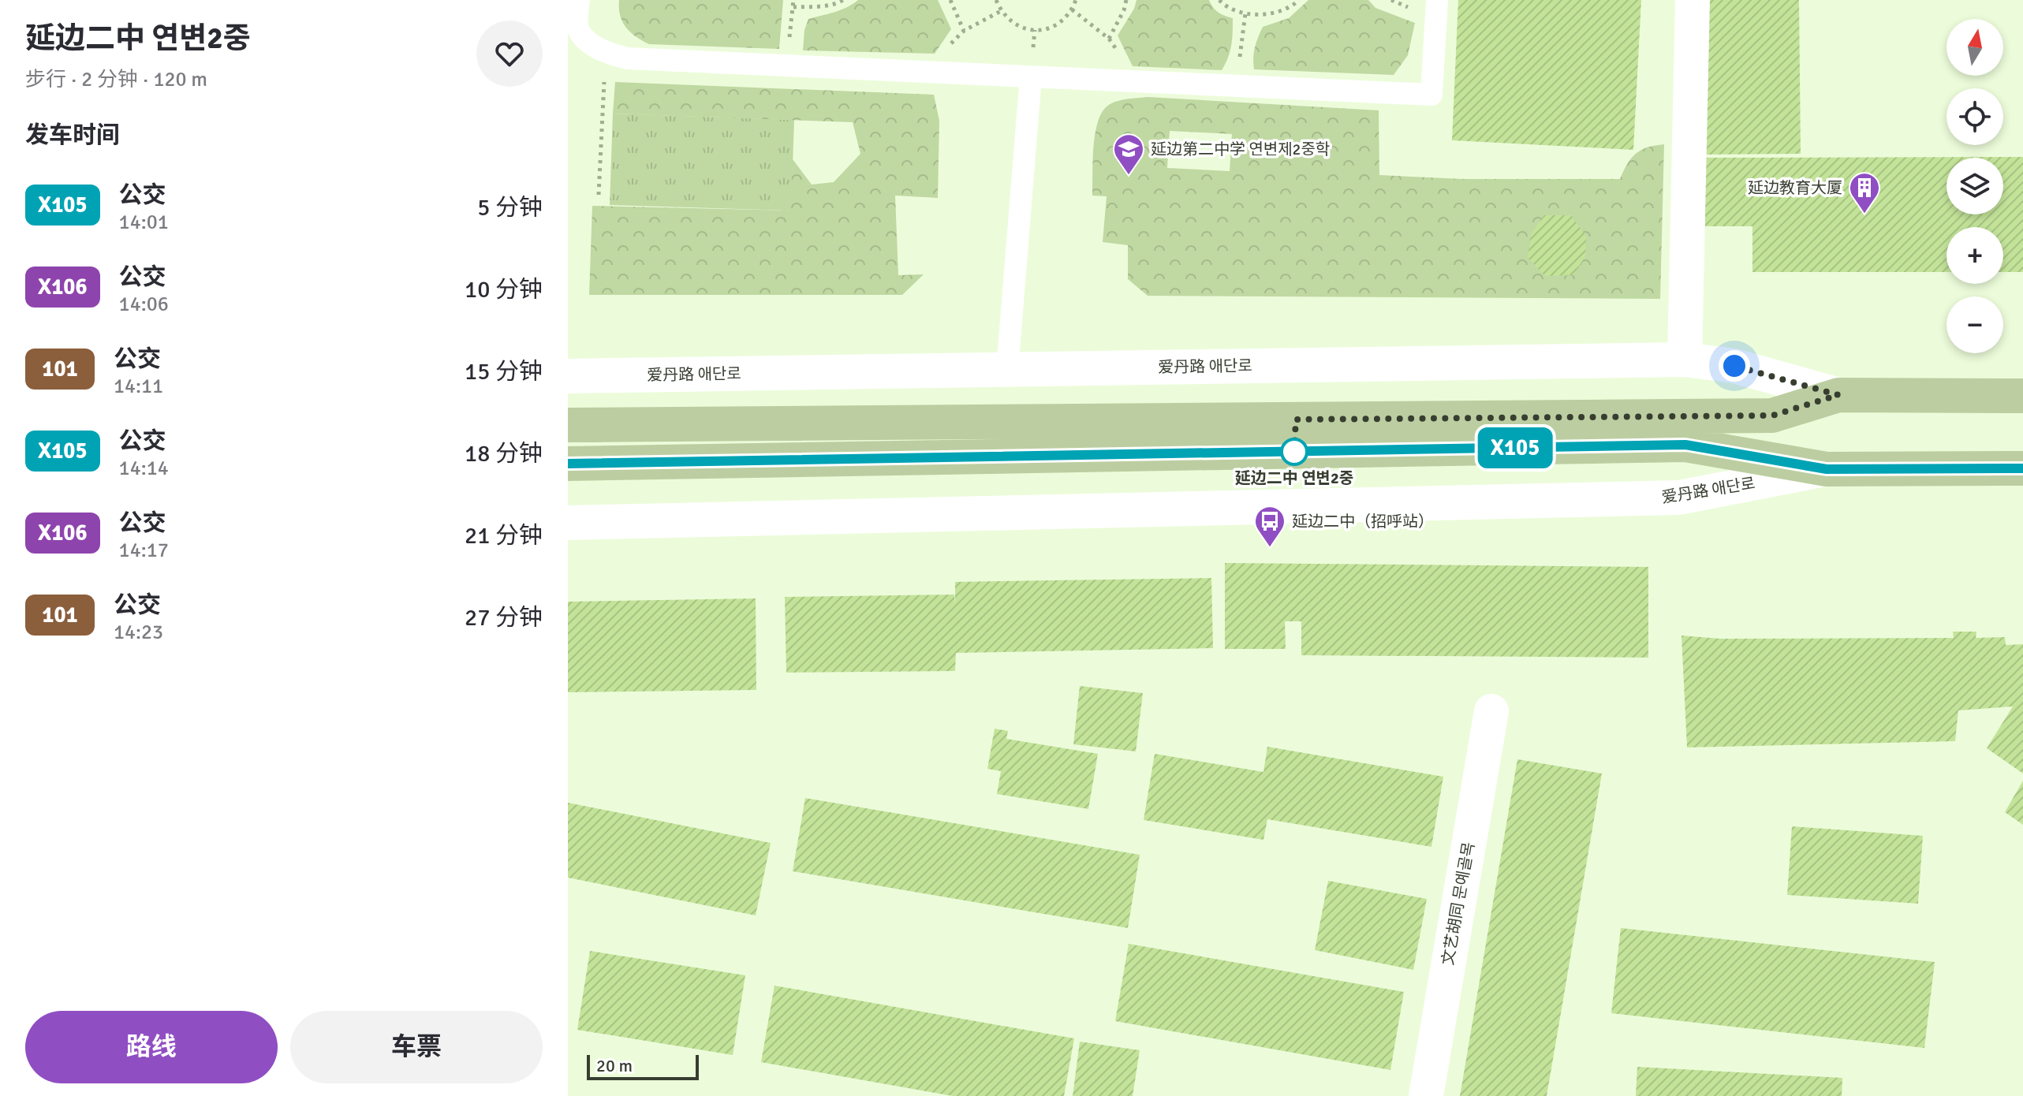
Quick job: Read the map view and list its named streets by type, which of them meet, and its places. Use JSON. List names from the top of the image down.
{
  "streets": {
    "main road": ["爱丹路 애단로"],
    "street": ["文艺胡同 문예골목"]
  },
  "places": {
    "school or university": ["延边第二中学 연변제2중학"],
    "building": ["延边教育大厦"],
    "other": ["延边二中 연변2중"],
    "bus stop": ["延边二中（招呼站）"]
  },
  "lines": ["bus line X105"],
  "scale_bar": "20 m",
  "north": "top",
  "page": {
    "heading": [
      ["延边二中 연변2중", "步行 · 2 分钟 · 120 m"],
      "发车时间"
    ],
    "on_map": "X105",
    "map_buttons": ["+", "−"],
    "list": [
      {
        "mark": "X105",
        "name": "公交",
        "note": "14:01",
        "value": "5 分钟"
      },
      {
        "mark": "X106",
        "name": "公交",
        "note": "14:06",
        "value": "10 分钟"
      },
      {
        "mark": "101",
        "name": "公交",
        "note": "14:11",
        "value": "15 分钟"
      },
      {
        "mark": "X105",
        "name": "公交",
        "note": "14:14",
        "value": "18 分钟"
      },
      {
        "mark": "X106",
        "name": "公交",
        "note": "14:17",
        "value": "21 分钟"
      },
      {
        "mark": "101",
        "name": "公交",
        "note": "14:23",
        "value": "27 分钟"
      }
    ],
    "buttons": ["路线", "车票"],
    "scale": "20 m"
  }
}
